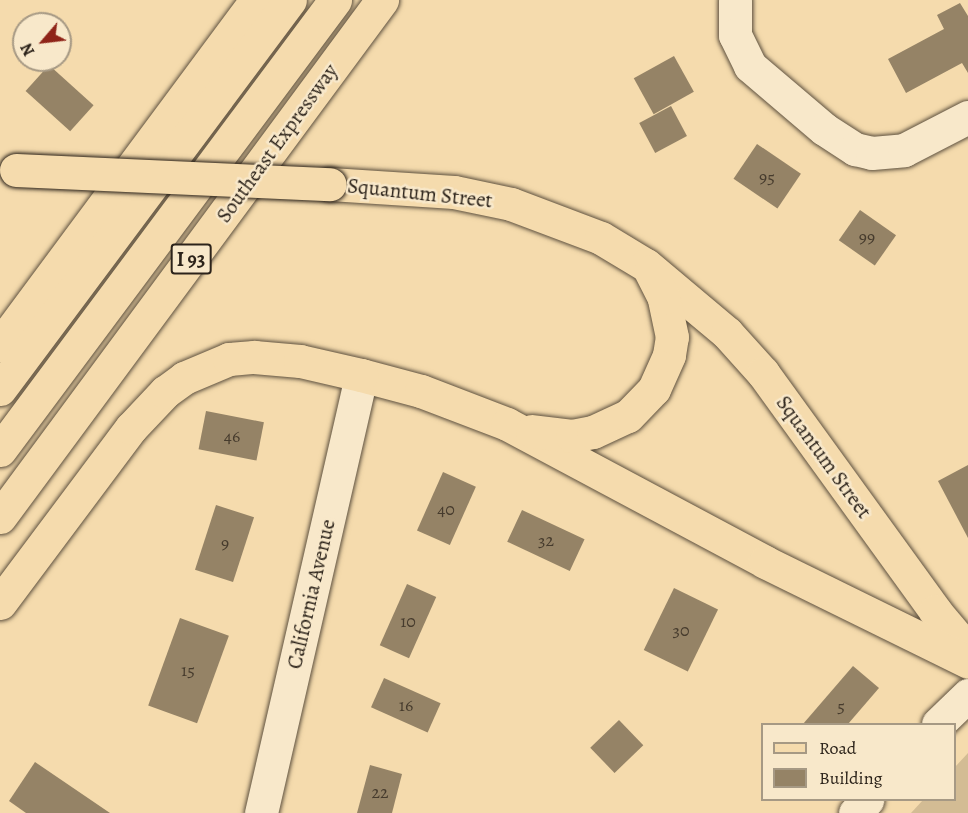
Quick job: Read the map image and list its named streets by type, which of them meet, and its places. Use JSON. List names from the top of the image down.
{
  "streets": {
    "main road": ["Southeast Expressway", "Squantum Street", "I 93"],
    "street": ["California Avenue"]
  },
  "house_numbers": [
    "95",
    "99",
    "46",
    "40",
    "32",
    "9",
    "10",
    "30",
    "15",
    "16",
    "5",
    "22"
  ],
  "legend": ["Road", "Building"],
  "north": "bottom left"
}
